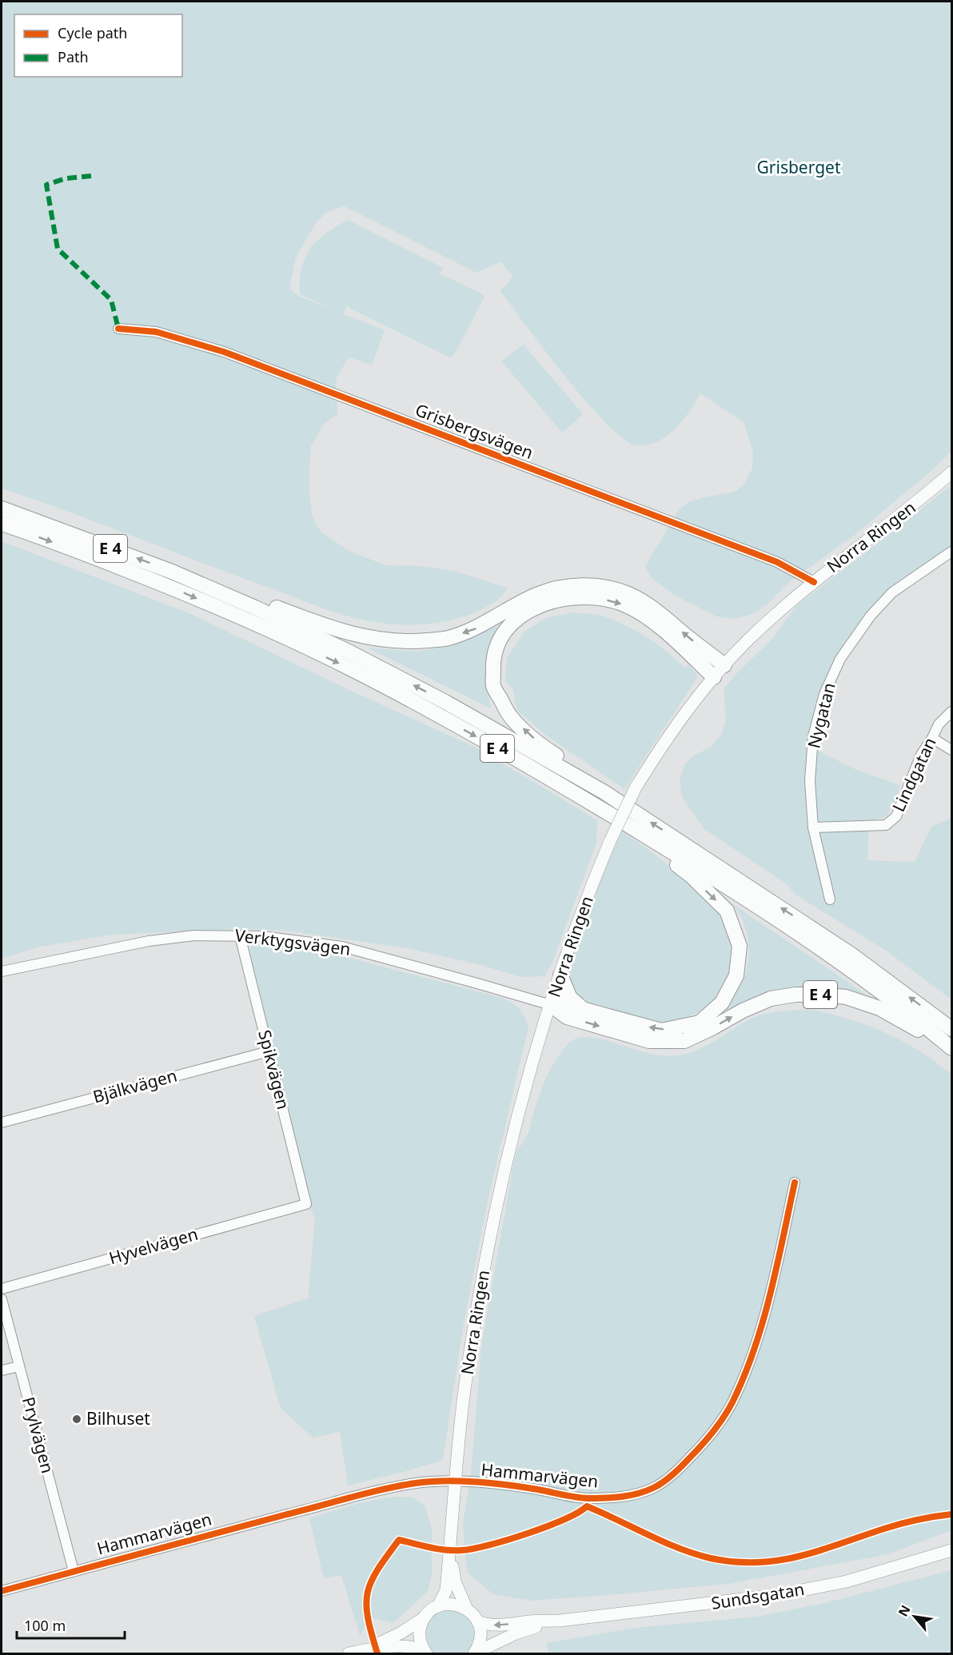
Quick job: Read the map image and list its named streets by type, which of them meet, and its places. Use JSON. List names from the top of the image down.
{
  "streets": {
    "highway": ["E 4"],
    "main road": ["Norra Ringen", "Sundsgatan"],
    "street": [
      "Grisbergsvägen",
      "Nygatan",
      "Lindgatan",
      "Verktygsvägen",
      "Spikvägen",
      "Bjälkvägen",
      "Hyvelvägen",
      "Prylvägen",
      "Hammarvägen"
    ]
  },
  "crossings": [
    ["Grisbergsvägen", "Norra Ringen"],
    ["Norra Ringen", "E 4"],
    ["Norra Ringen", "Verktygsvägen"],
    ["Norra Ringen", "Hammarvägen"],
    ["Norra Ringen", "Sundsgatan"],
    ["E 4", "Verktygsvägen"],
    ["Nygatan", "Lindgatan"],
    ["Verktygsvägen", "Spikvägen"],
    ["Spikvägen", "Bjälkvägen"],
    ["Spikvägen", "Hyvelvägen"],
    ["Prylvägen", "Hammarvägen"]
  ],
  "parks": ["Grisberget"],
  "places": ["Bilhuset"],
  "legend": ["Cycle path", "Path"],
  "scale_bar": "100 m",
  "north": "top left"
}
